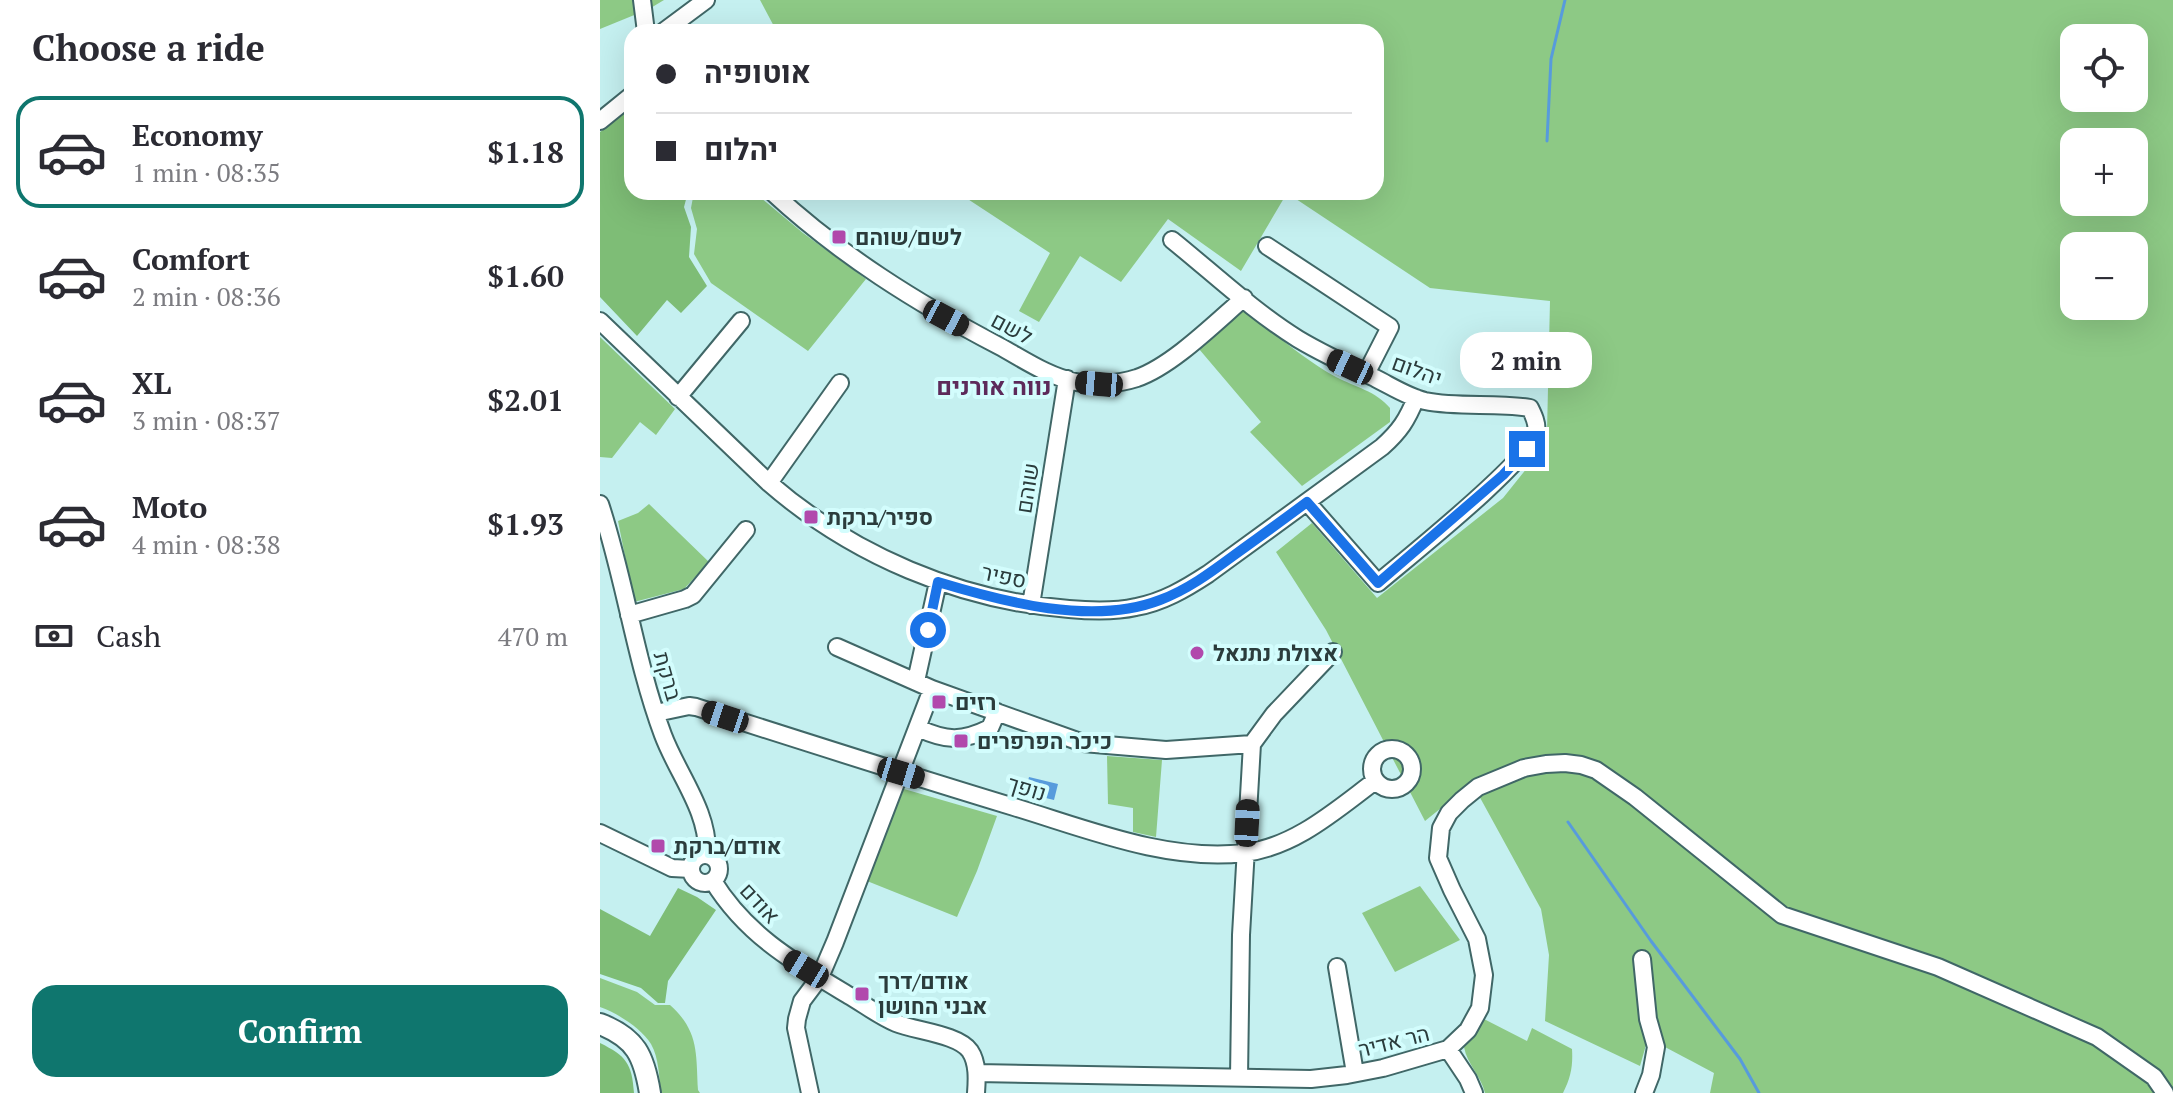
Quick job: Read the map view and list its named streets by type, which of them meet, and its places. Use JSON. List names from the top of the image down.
{
  "streets": {
    "street": [
      "לשם",
      "יהלום",
      "שוהם",
      "ספיר",
      "ברקת",
      "נופך",
      "אודם",
      "הר אדיר"
    ]
  },
  "crossings": [
    ["לשם", "יהלום"],
    ["לשם", "שוהם"],
    ["יהלום", "ספיר"],
    ["שוהם", "ספיר"],
    ["ברקת", "נופך"],
    ["ברקת", "אודם"],
    ["אודם", "הר אדיר"]
  ],
  "districts": ["נווה אורנים"],
  "places": {
    "transit": [
      "לשם/שוהם",
      "ספיר/ברקת",
      "רזים",
      "כיכר הפרפרים",
      "אודם/ברקת",
      "אודם/דרך אבני החושן"
    ],
    "other": ["אצולת נתנאל"]
  },
  "page": {
    "heading": "Choose a ride",
    "map_buttons": ["+", "−"],
    "banner": ["אוטופיה", "יהלום"],
    "list": [
      {
        "name": "Economy",
        "note": "1 min · 08:35",
        "value": "$1.18"
      },
      {
        "name": "Comfort",
        "note": "2 min · 08:36",
        "value": "$1.60"
      },
      {
        "name": "XL",
        "note": "3 min · 08:37",
        "value": "$2.01"
      },
      {
        "name": "Moto",
        "note": "4 min · 08:38",
        "value": "$1.93"
      }
    ],
    "bubble": "2 min",
    "pay": ["Cash", "470 m"],
    "buttons": "Confirm"
  }
}
